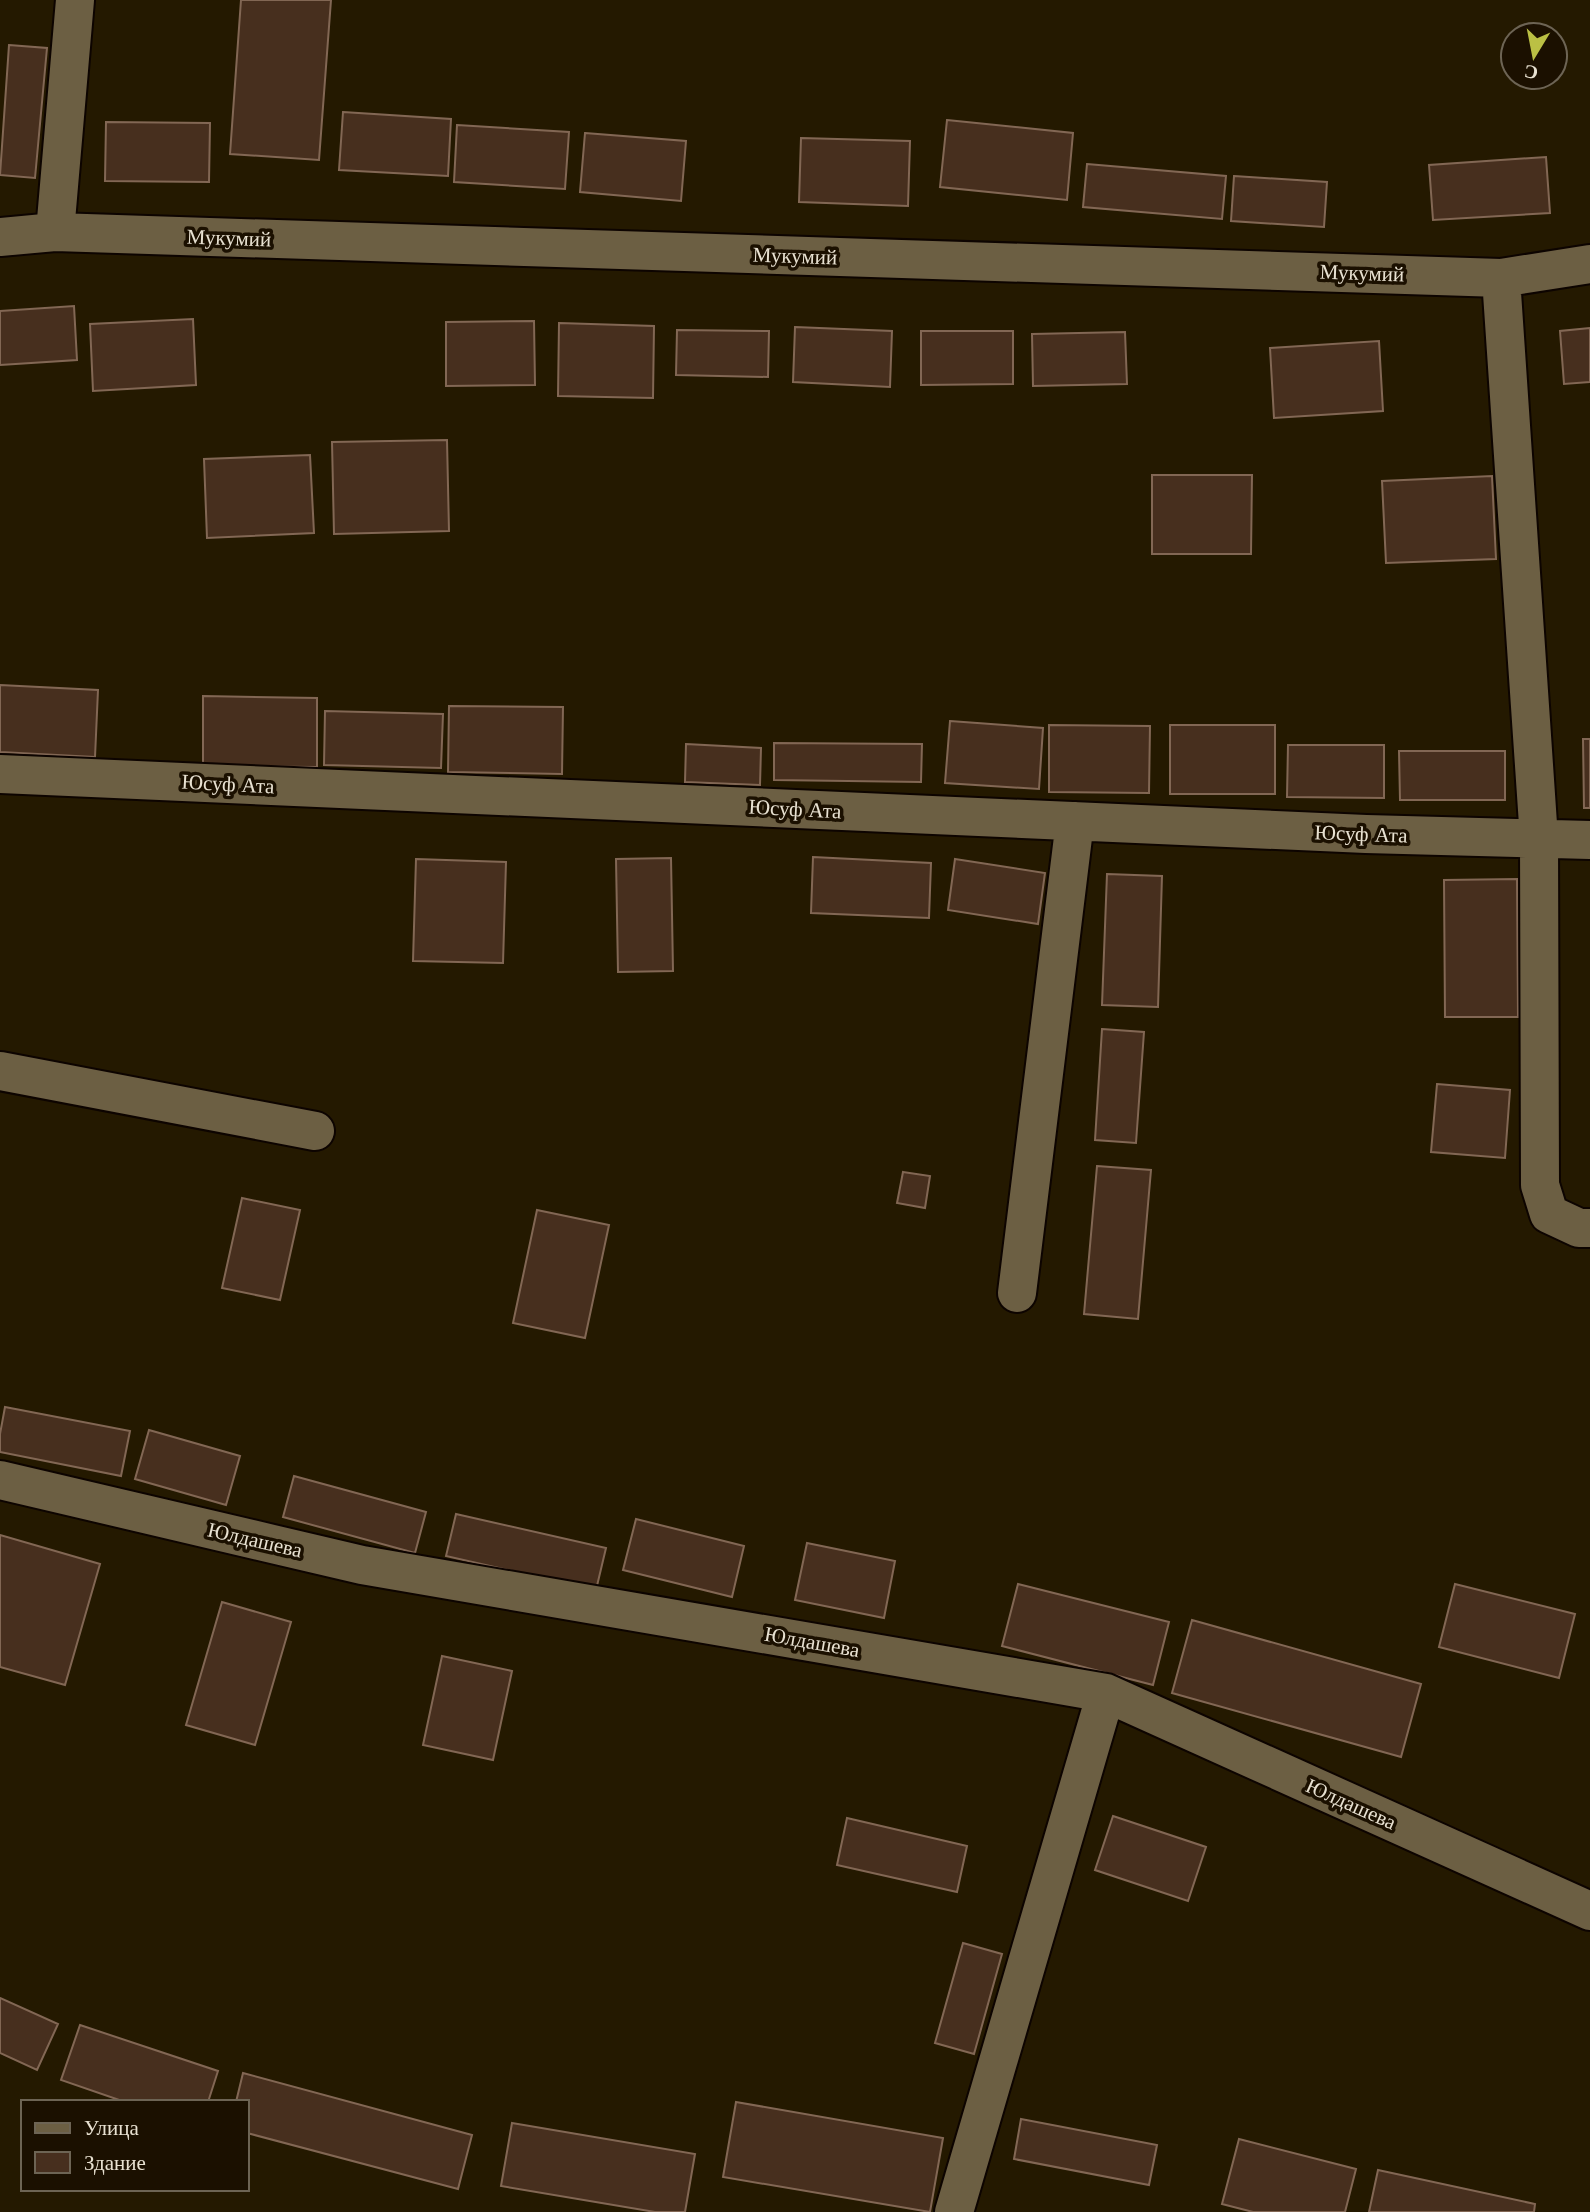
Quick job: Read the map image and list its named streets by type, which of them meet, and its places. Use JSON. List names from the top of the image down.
{
  "streets": {
    "street": ["Мукумий", "Юсуф Ата", "Юлдашева"]
  },
  "legend": ["Улица", "Здание"],
  "north": "bottom"
}
